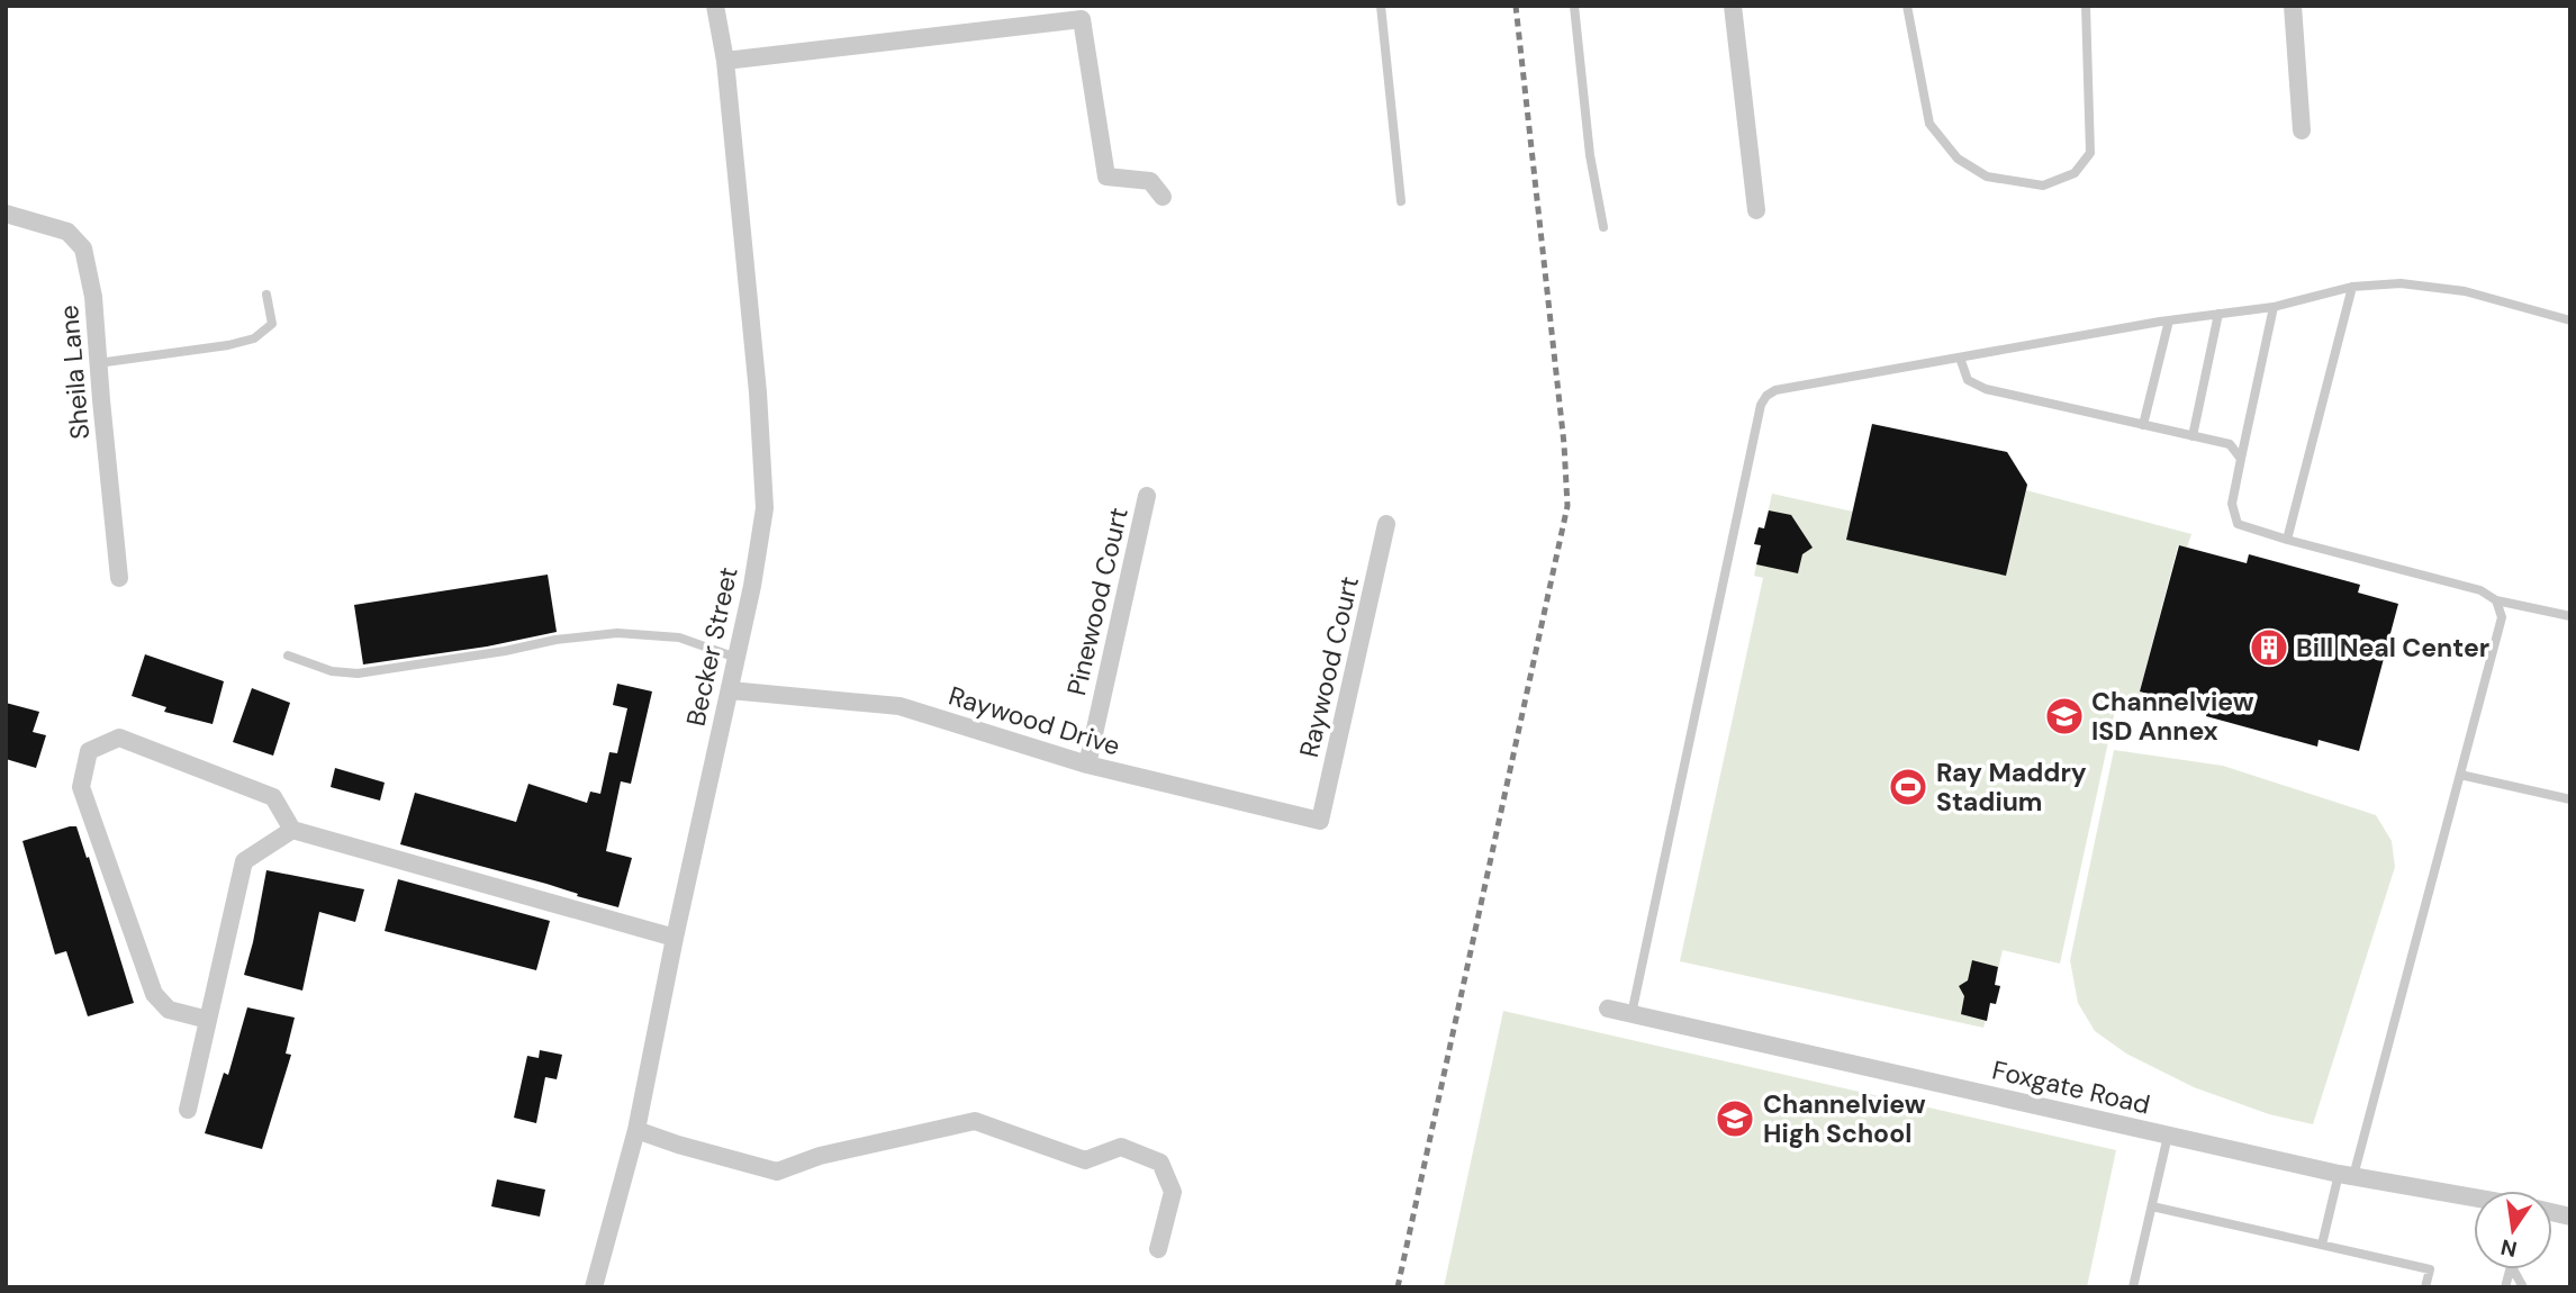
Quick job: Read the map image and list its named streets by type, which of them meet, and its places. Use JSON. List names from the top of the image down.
{
  "streets": {
    "street": [
      "Sheila Lane",
      "Pinewood Court",
      "Becker Street",
      "Raywood Court",
      "Raywood Drive",
      "Foxgate Road"
    ]
  },
  "crossings": [
    ["Pinewood Court", "Raywood Drive"],
    ["Becker Street", "Raywood Drive"],
    ["Raywood Court", "Raywood Drive"]
  ],
  "places": {
    "building": ["Bill Neal Center"],
    "school or university": ["Channelview ISD Annex", "Channelview High School"],
    "sports": ["Ray Maddry Stadium"]
  },
  "north": "bottom"
}
